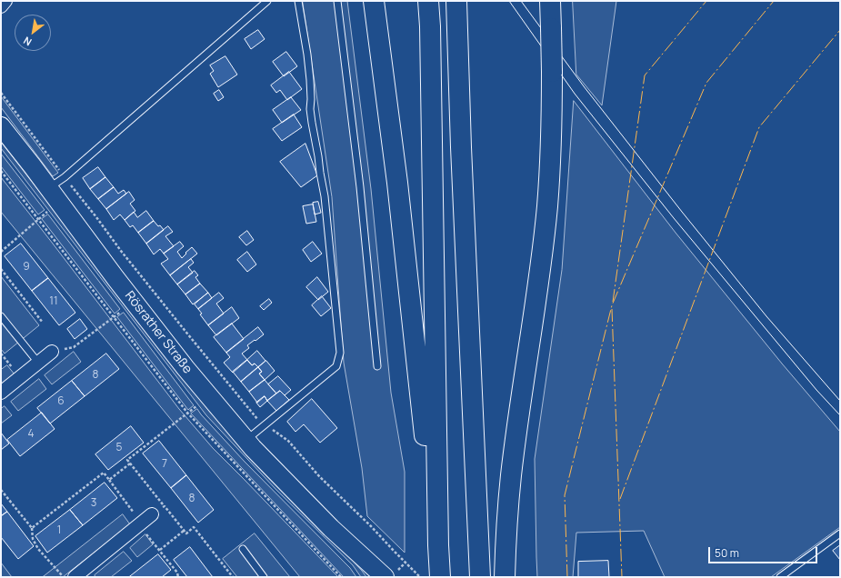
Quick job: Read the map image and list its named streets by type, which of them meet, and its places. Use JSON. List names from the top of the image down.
{
  "streets": {
    "main road": ["Rösrather Straße"]
  },
  "house_numbers": [
    "9",
    "11",
    "8",
    "6",
    "4",
    "5",
    "7",
    "8",
    "3",
    "1"
  ],
  "scale_bar": "50 m",
  "north": "bottom left"
}
